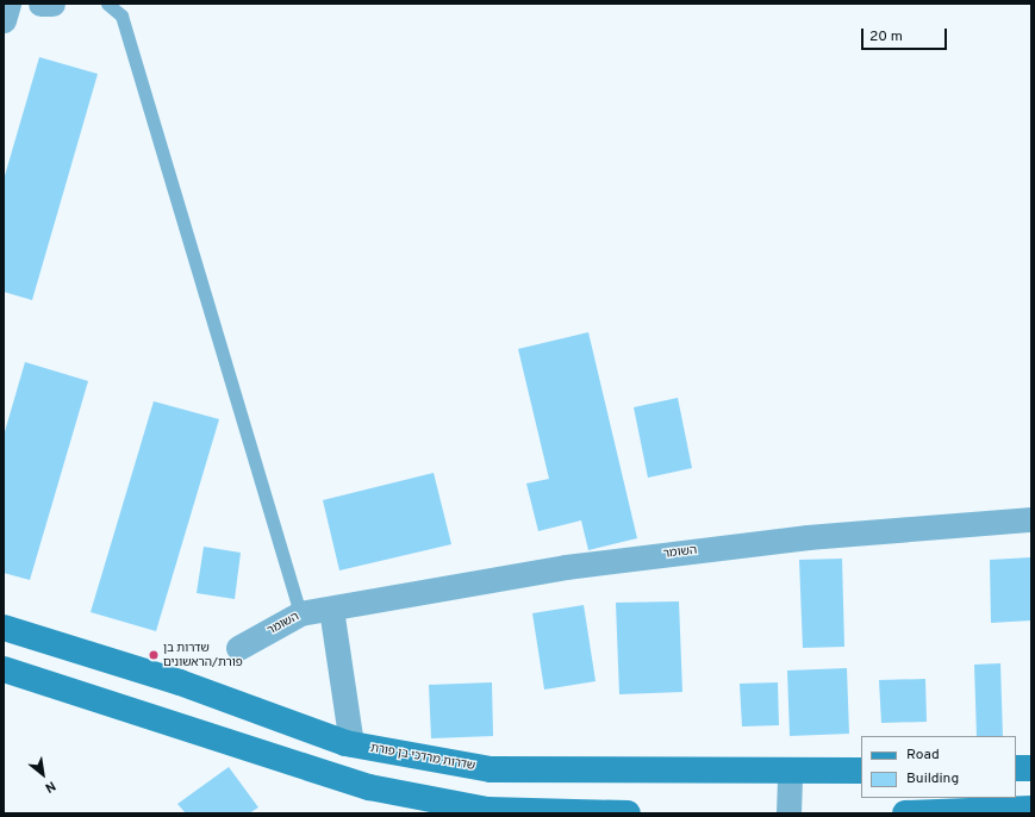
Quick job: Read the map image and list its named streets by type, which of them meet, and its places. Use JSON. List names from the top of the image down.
{
  "streets": {
    "street": ["השומר", "שדרות מרדכי בן פורת"]
  },
  "places": ["שדרות בן פורת/הראשונים"],
  "legend": ["Road", "Building"],
  "scale_bar": "20 m",
  "north": "bottom right"
}
